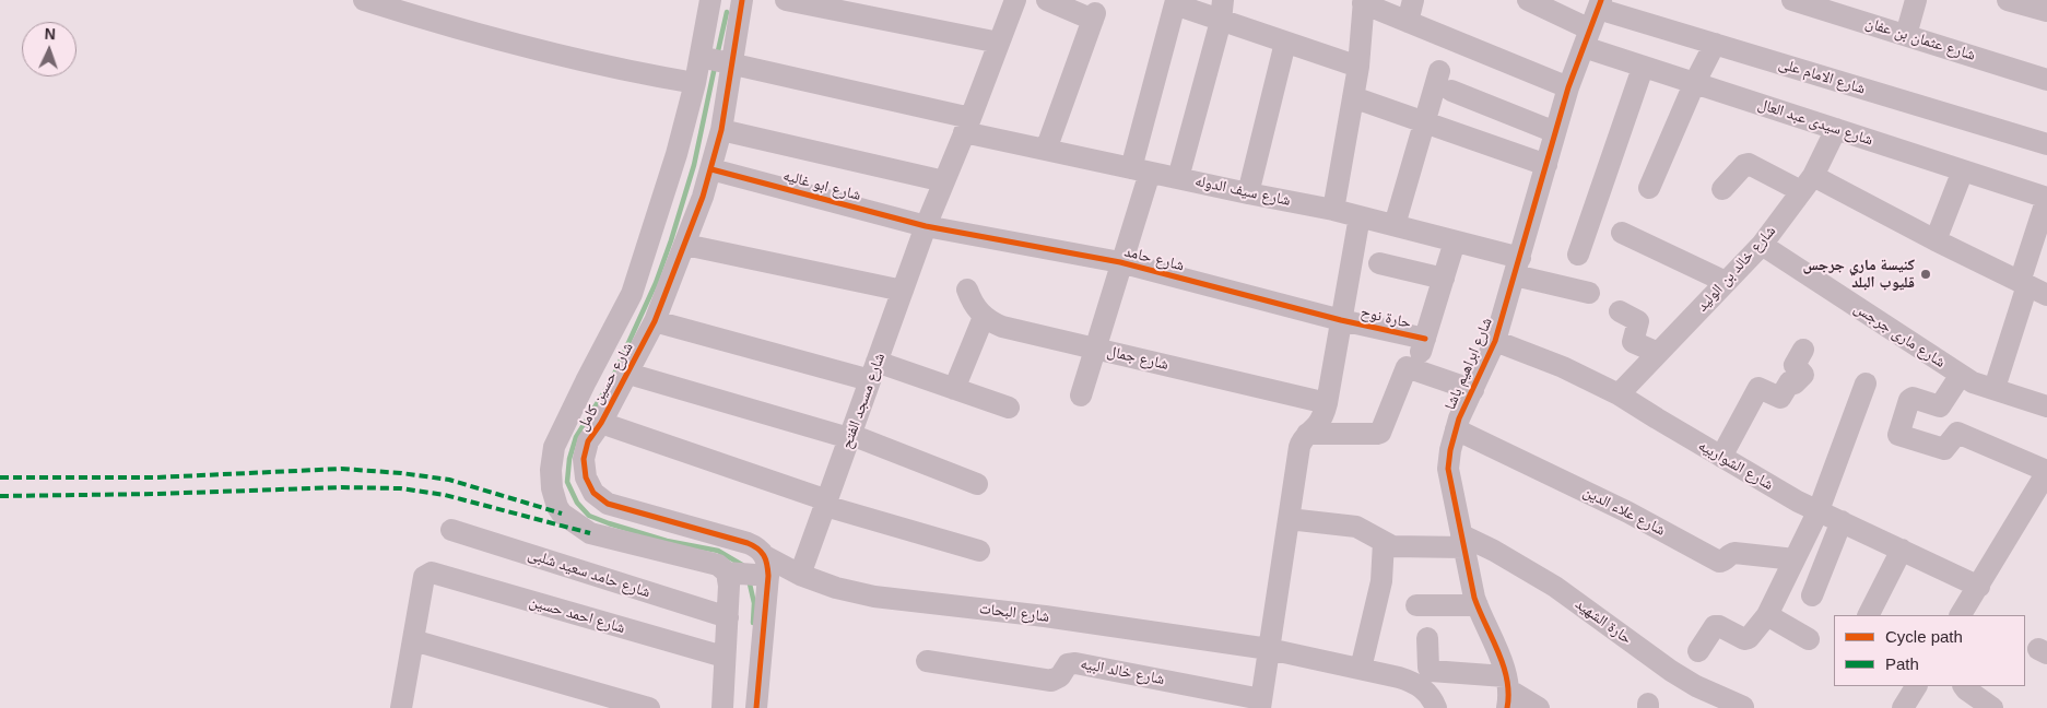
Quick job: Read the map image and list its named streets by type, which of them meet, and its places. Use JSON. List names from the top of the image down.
{
  "streets": {
    "street": [
      "شارع عثمان بن عفان",
      "شارع الامام على",
      "شارع سيدى عبد العال",
      "شارع ابو غاليه",
      "شارع سيف الدوله",
      "شارع حامد",
      "شارع خالد بن الوليد",
      "حارة نوح",
      "شارع مارى جرجس",
      "شارع جمال",
      "شارع ابراهيم باشا",
      "شارع حسين كامل",
      "شارع مسجد الفتح",
      "شارع الشواربيه",
      "شارع علاء الدين",
      "شارع حامد سعيد شلبى",
      "شارع البحات",
      "شارع احمد حسين",
      "حارة الشهيد",
      "شارع خالد البيه"
    ]
  },
  "crossings": [
    ["شارع الامام على", "شارع سيدى عبد العال"],
    ["شارع الامام على", "شارع ابراهيم باشا"],
    ["شارع سيدى عبد العال", "شارع خالد بن الوليد"],
    ["شارع سيدى عبد العال", "شارع ابراهيم باشا"],
    ["شارع ابو غاليه", "شارع حامد"],
    ["شارع ابو غاليه", "شارع حسين كامل"],
    ["شارع ابو غاليه", "شارع مسجد الفتح"],
    ["شارع سيف الدوله", "شارع ابراهيم باشا"],
    ["شارع سيف الدوله", "شارع حسين كامل"],
    ["شارع سيف الدوله", "شارع مسجد الفتح"],
    ["شارع حامد", "حارة نوح"],
    ["شارع حامد", "شارع مسجد الفتح"],
    ["شارع خالد بن الوليد", "شارع مارى جرجس"],
    ["شارع خالد بن الوليد", "شارع الشواربيه"],
    ["شارع ابراهيم باشا", "شارع الشواربيه"],
    ["شارع ابراهيم باشا", "شارع علاء الدين"],
    ["شارع ابراهيم باشا", "حارة الشهيد"],
    ["شارع حسين كامل", "شارع البحات"],
    ["شارع مسجد الفتح", "شارع البحات"]
  ],
  "places": ["كنيسة ماري جرجس قليوب البلد"],
  "legend": ["Cycle path", "Path"],
  "north": "top"
}
